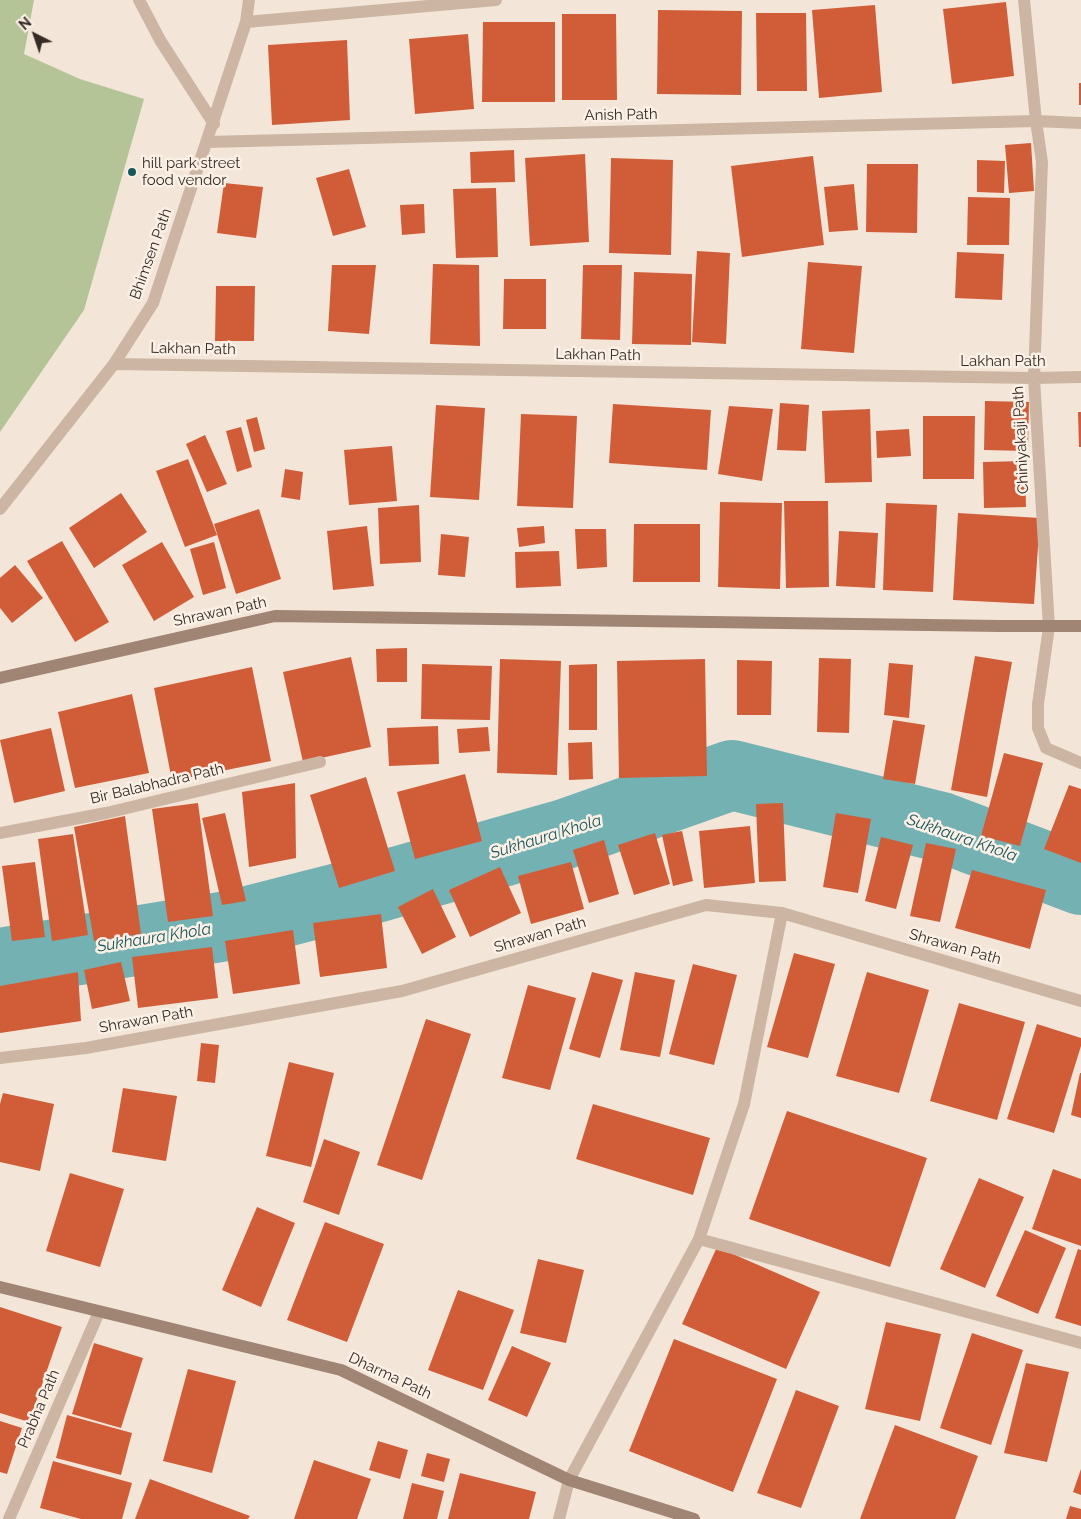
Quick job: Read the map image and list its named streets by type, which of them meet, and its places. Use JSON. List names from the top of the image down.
{
  "streets": {
    "street": [
      "Anish Path",
      "Bhimsen Path",
      "Lakhan Path",
      "Chiniyakaji Path",
      "Shrawan Path",
      "Bir Balabhadra Path",
      "Dharma Path",
      "Prabha Path"
    ]
  },
  "crossings": [
    ["Anish Path", "Bhimsen Path"],
    ["Anish Path", "Chiniyakaji Path"],
    ["Bhimsen Path", "Lakhan Path"],
    ["Lakhan Path", "Chiniyakaji Path"],
    ["Chiniyakaji Path", "Shrawan Path"],
    ["Dharma Path", "Prabha Path"]
  ],
  "water": ["Sukhaura Khola"],
  "places": ["hill park street food vendor"],
  "north": "top left"
}
